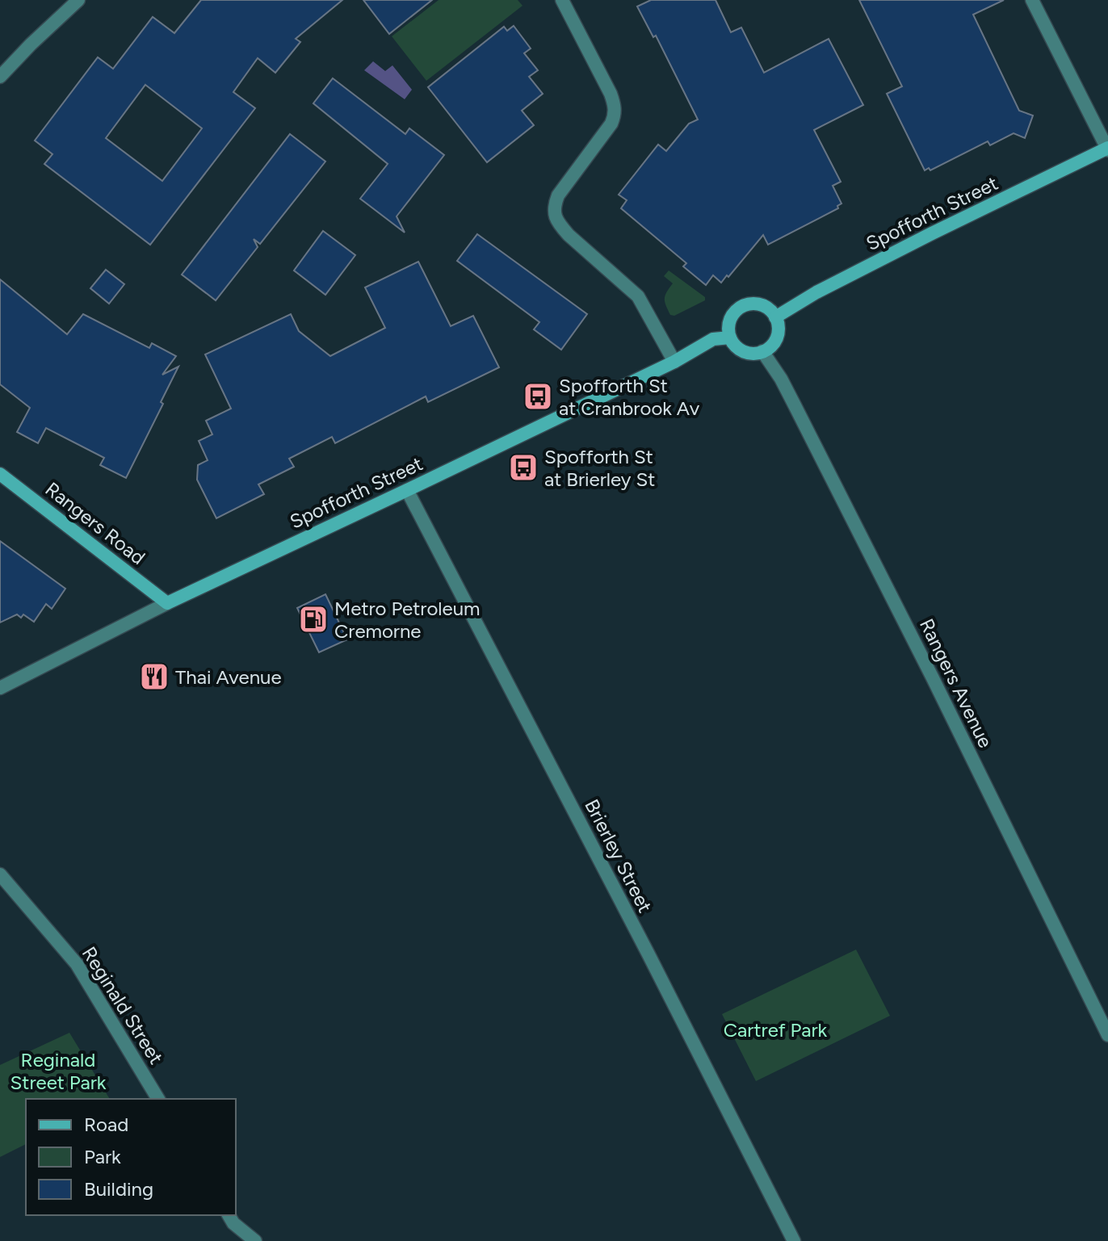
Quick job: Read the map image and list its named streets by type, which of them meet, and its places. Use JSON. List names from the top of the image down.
{
  "streets": {
    "main road": ["Spofforth Street", "Rangers Road"],
    "street": ["Rangers Avenue", "Brierley Street", "Reginald Street"]
  },
  "crossings": [
    ["Spofforth Street", "Rangers Road"],
    ["Spofforth Street", "Rangers Avenue"],
    ["Spofforth Street", "Brierley Street"]
  ],
  "parks": ["Cartref Park", "Reginald Street Park"],
  "places": {
    "bus stop": ["Spofforth St at Cranbrook Av", "Spofforth St at Brierley St"],
    "fuel station": ["Metro Petroleum Cremorne"],
    "restaurant": ["Thai Avenue"]
  },
  "legend": ["Road", "Park", "Building"]
}
